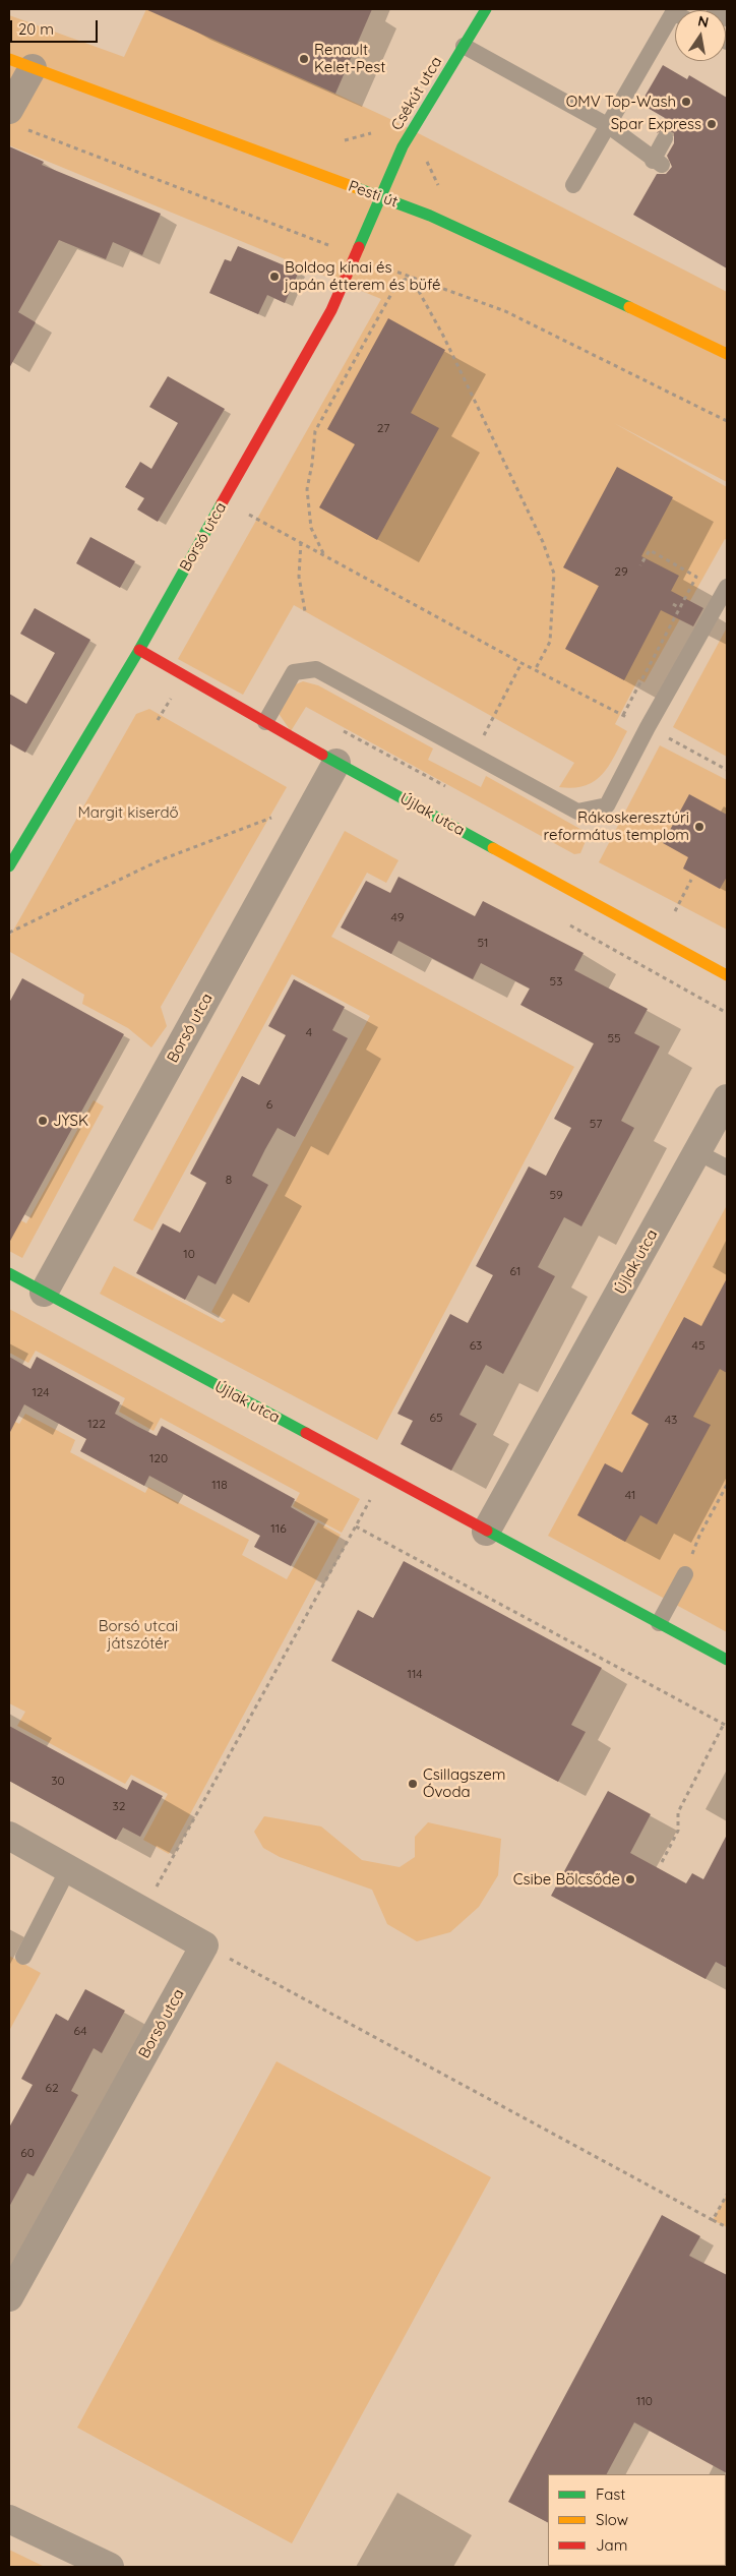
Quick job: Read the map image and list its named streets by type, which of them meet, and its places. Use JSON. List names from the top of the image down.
{
  "streets": {
    "street": [
      "Csékút utca",
      "Pesti út",
      "Borsó utca",
      "Újlak utca"
    ]
  },
  "crossings": [
    ["Csékút utca", "Pesti út"],
    ["Csékút utca", "Borsó utca"],
    ["Pesti út", "Borsó utca"],
    ["Borsó utca", "Újlak utca"]
  ],
  "parks": ["Margit kiserdő", "Borsó utcai játszótér"],
  "places": [
    "Renault Kelet-Pest",
    "OMV Top-Wash",
    "Spar Express",
    "Boldog kínai és japán étterem és büfé",
    "Rákoskeresztúri református templom",
    "JYSK",
    "Csillagszem Óvoda",
    "Csibe Bölcsőde"
  ],
  "house_numbers": [
    "27",
    "29",
    "49",
    "51",
    "53",
    "4",
    "55",
    "6",
    "57",
    "8",
    "59",
    "10",
    "61",
    "63",
    "45",
    "124",
    "65",
    "43",
    "122",
    "120",
    "118",
    "41",
    "116",
    "114",
    "30",
    "32",
    "64",
    "62",
    "60",
    "110"
  ],
  "legend": ["Fast", "Slow", "Jam"],
  "scale_bar": "20 m",
  "north": "top"
}
